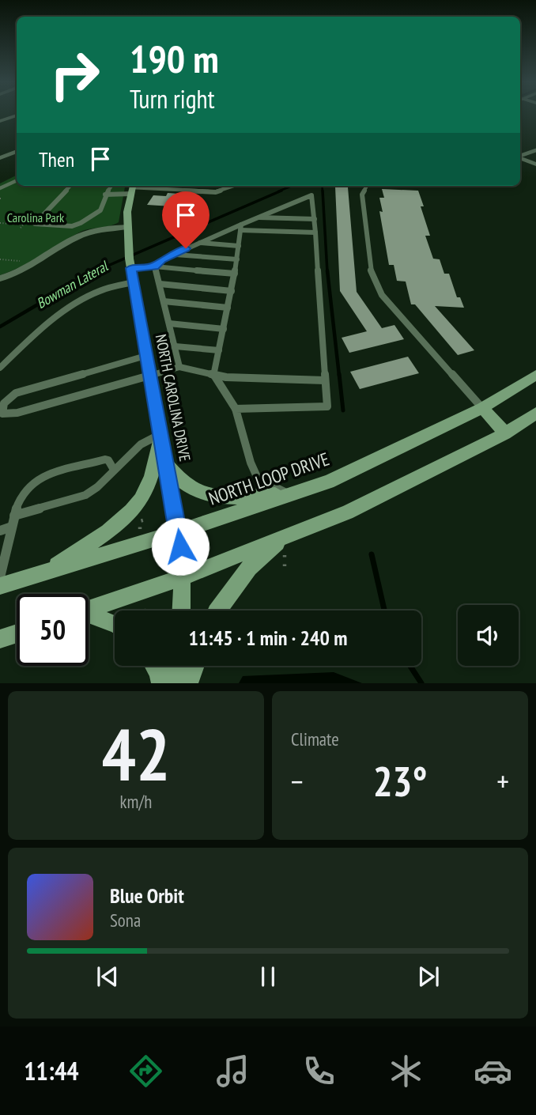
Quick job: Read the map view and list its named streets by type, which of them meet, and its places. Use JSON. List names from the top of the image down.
{
  "streets": {
    "main road": ["NORTH CAROLINA DRIVE", "NORTH LOOP DRIVE"]
  },
  "crossings": [
    ["NORTH CAROLINA DRIVE", "NORTH LOOP DRIVE"]
  ],
  "water": ["Bowman Lateral"],
  "parks": ["Carolina Park"],
  "page": {
    "turn": ["190 m", "Turn right"],
    "then": "Then",
    "limit": "50",
    "trip": "11:45 · 1 min · 240 m",
    "tile": [
      ["42", "km/h"],
      "Climate"
    ],
    "heat": ["−", "23°", "+"],
    "song": ["Blue Orbit", "Sona"],
    "tabs": "11:44"
  }
}
